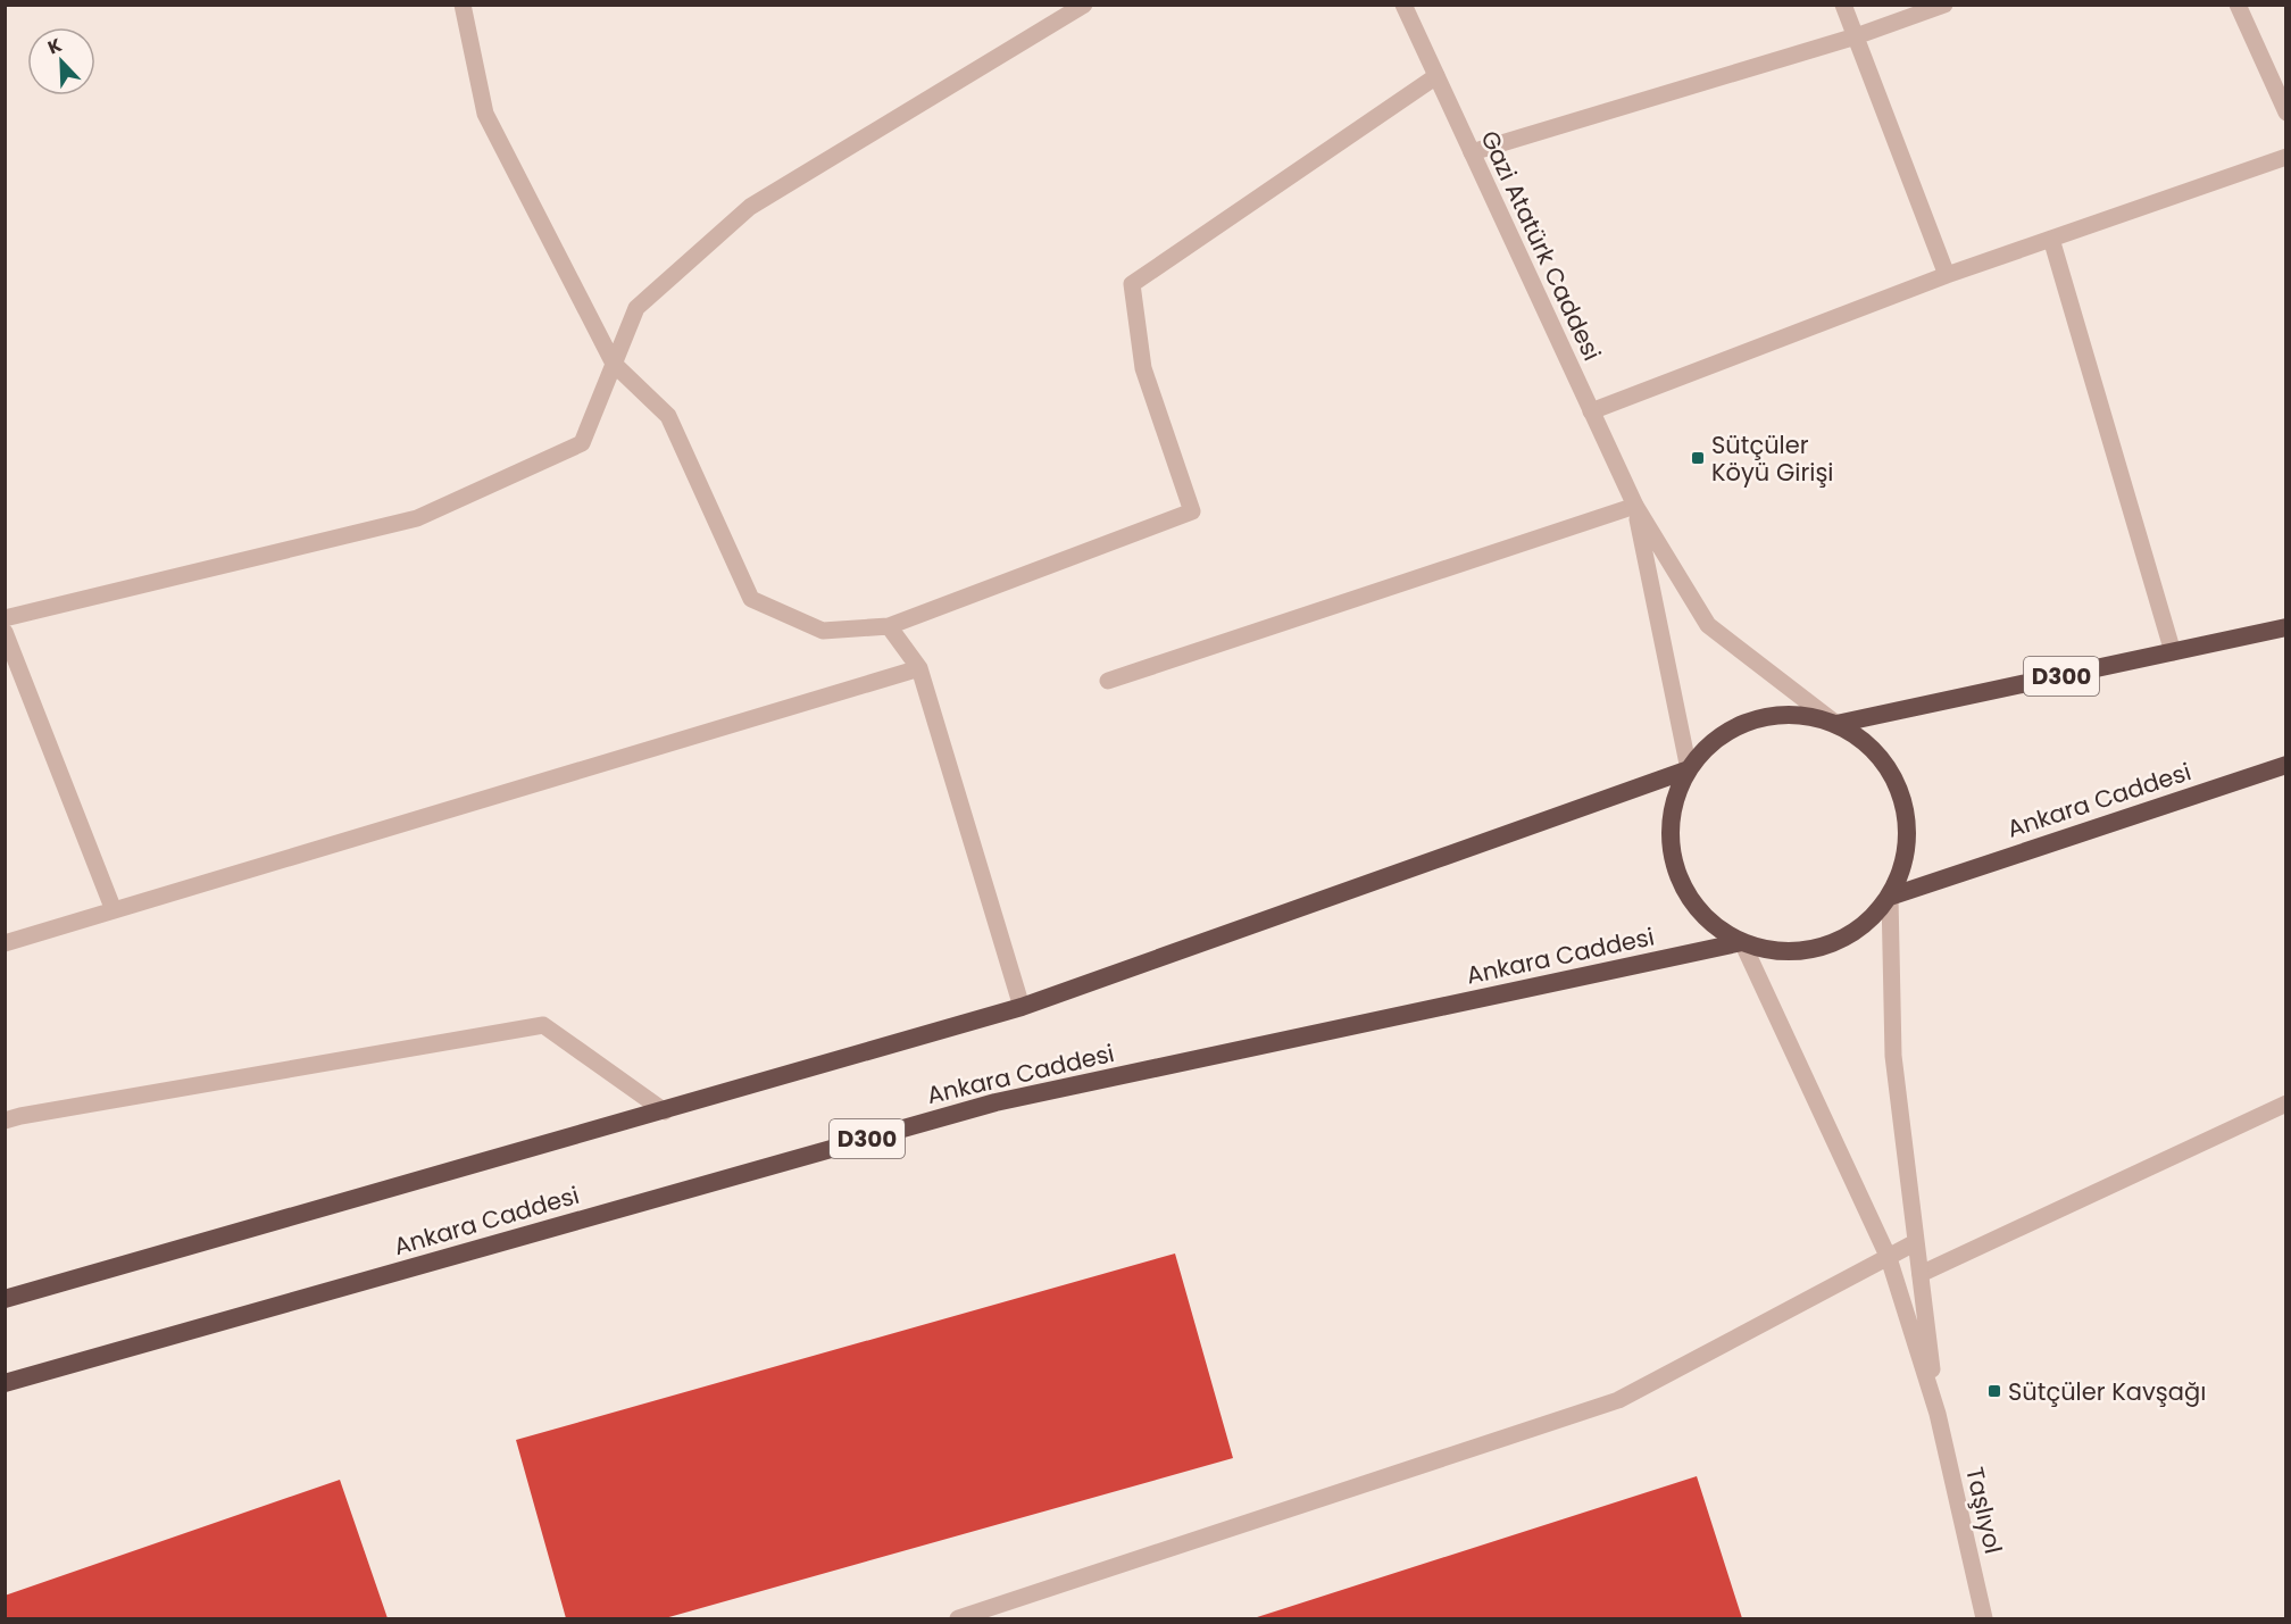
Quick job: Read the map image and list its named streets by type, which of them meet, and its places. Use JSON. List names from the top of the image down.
{
  "streets": {
    "highway": ["D300", "Ankara Caddesi"],
    "street": ["Gazi Atatürk Caddesi", "Taşlıyol"]
  },
  "places": {
    "transit": ["Sütçüler Köyü Girişi", "Sütçüler Kavşağı"]
  },
  "north": "top left"
}
